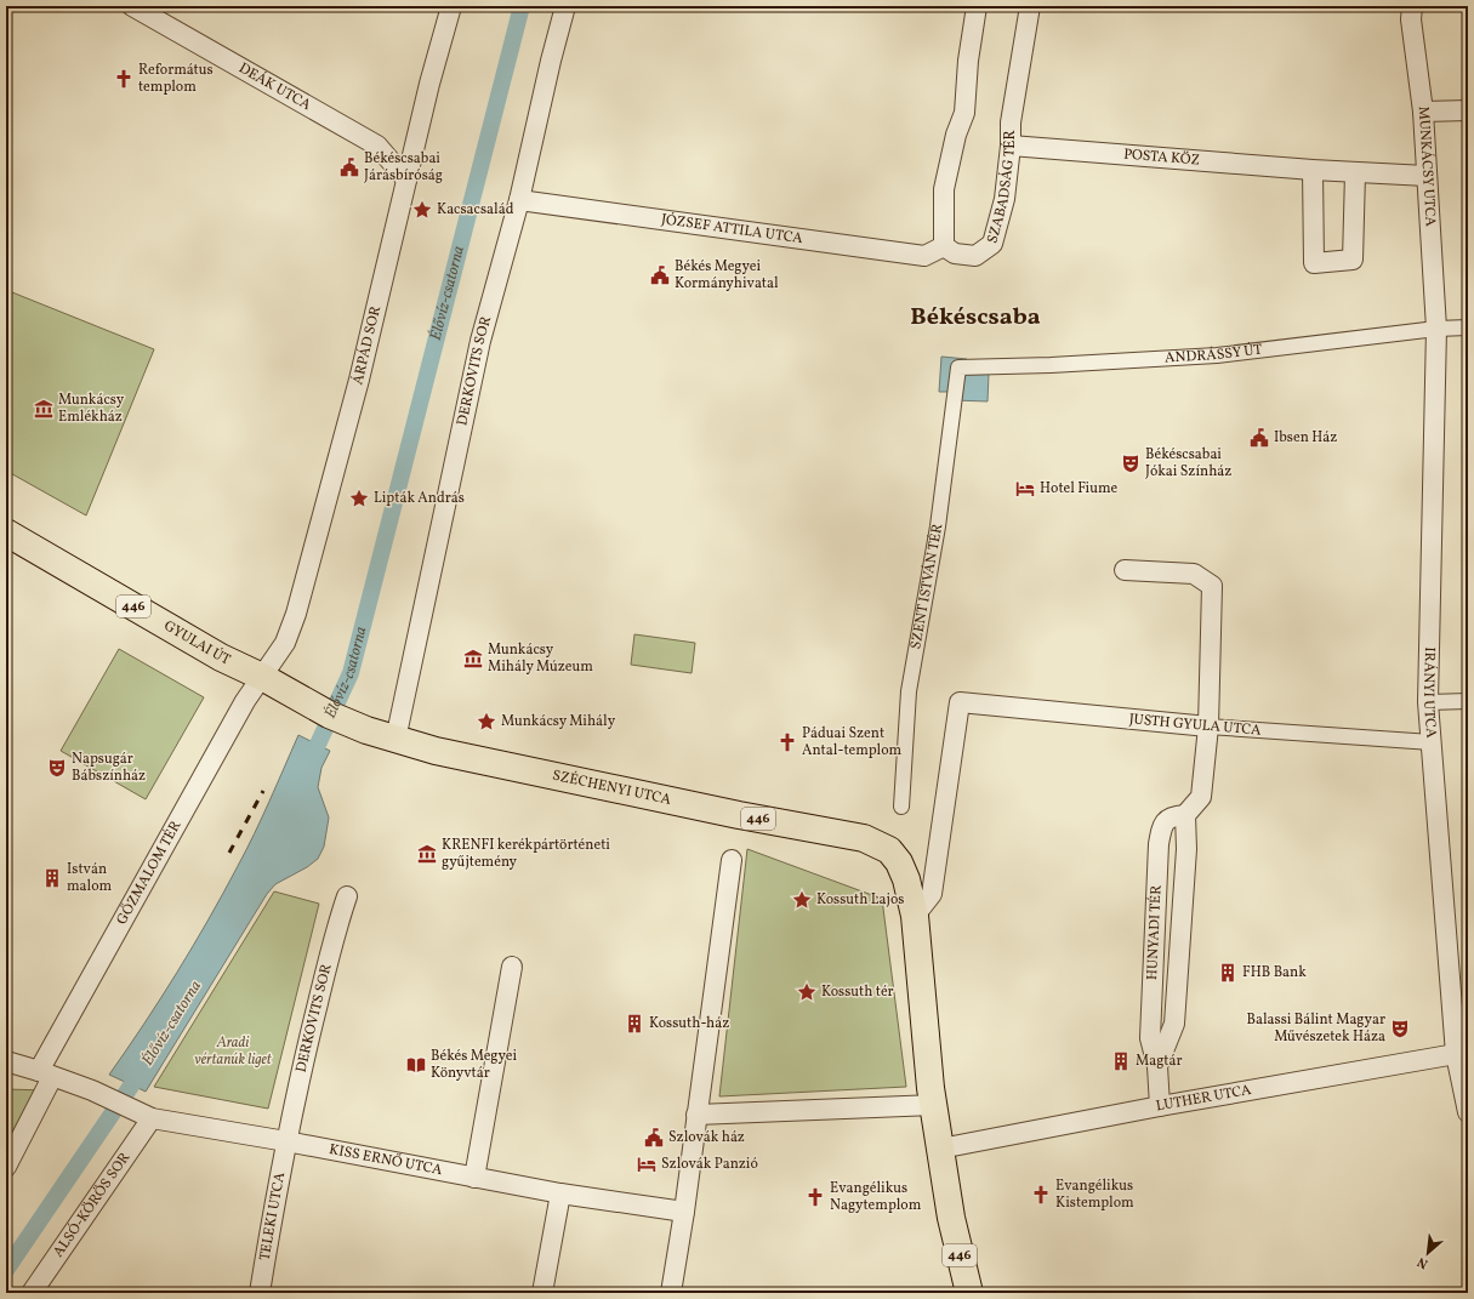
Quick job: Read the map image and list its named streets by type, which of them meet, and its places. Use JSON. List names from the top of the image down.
{
  "streets": {
    "main road": ["446", "GYULAI ÚT", "SZÉCHENYI UTCA"],
    "street": [
      "DEÁK UTCA",
      "POSTA KÖZ",
      "MUNKÁCSY UTCA",
      "SZABADSÁG TÉR",
      "JÓZSEF ATTILA UTCA",
      "ÁRPÁD SOR",
      "ANDRÁSSY ÚT",
      "DERKOVITS SOR",
      "SZENT ISTVÁN TÉR",
      "IRÁNYI UTCA",
      "JUSTH GYULA UTCA",
      "GŐZMALOM TÉR",
      "HUNYADI TÉR",
      "LUTHER UTCA",
      "KISS ERNŐ UTCA",
      "ALSÓ-KÖRÖS SOR",
      "TELEKI UTCA"
    ]
  },
  "crossings": [
    ["DEÁK UTCA", "ÁRPÁD SOR"],
    ["POSTA KÖZ", "MUNKÁCSY UTCA"],
    ["POSTA KÖZ", "SZABADSÁG TÉR"],
    ["MUNKÁCSY UTCA", "ANDRÁSSY ÚT"],
    ["MUNKÁCSY UTCA", "IRÁNYI UTCA"],
    ["SZABADSÁG TÉR", "JÓZSEF ATTILA UTCA"],
    ["JÓZSEF ATTILA UTCA", "DERKOVITS SOR"],
    ["ÁRPÁD SOR", "GYULAI ÚT"],
    ["ÁRPÁD SOR", "GŐZMALOM TÉR"],
    ["ANDRÁSSY ÚT", "SZENT ISTVÁN TÉR"],
    ["ANDRÁSSY ÚT", "IRÁNYI UTCA"],
    ["DERKOVITS SOR", "GYULAI ÚT"],
    ["DERKOVITS SOR", "SZÉCHENYI UTCA"],
    ["DERKOVITS SOR", "KISS ERNŐ UTCA"],
    ["DERKOVITS SOR", "TELEKI UTCA"],
    ["446", "JUSTH GYULA UTCA"],
    ["446", "SZÉCHENYI UTCA"],
    ["446", "LUTHER UTCA"],
    ["GYULAI ÚT", "SZÉCHENYI UTCA"],
    ["GYULAI ÚT", "GŐZMALOM TÉR"],
    ["IRÁNYI UTCA", "JUSTH GYULA UTCA"],
    ["IRÁNYI UTCA", "LUTHER UTCA"],
    ["JUSTH GYULA UTCA", "SZÉCHENYI UTCA"],
    ["JUSTH GYULA UTCA", "HUNYADI TÉR"],
    ["GŐZMALOM TÉR", "KISS ERNŐ UTCA"],
    ["HUNYADI TÉR", "LUTHER UTCA"],
    ["KISS ERNŐ UTCA", "ALSÓ-KÖRÖS SOR"],
    ["KISS ERNŐ UTCA", "TELEKI UTCA"]
  ],
  "districts": ["Békéscsaba"],
  "water": ["Élővíz-csatorna"],
  "parks": ["Aradi vértanúk liget"],
  "places": {
    "church": [
      "Református templom",
      "Páduai Szent Antal-templom",
      "Evangélikus Kistemplom",
      "Evangélikus Nagytemplom"
    ],
    "public building": [
      "Békéscsabai Járásbíróság",
      "Békés Megyei Kormányhivatal",
      "Ibsen Ház",
      "Szlovák ház"
    ],
    "place": [
      "Kacsacsalád",
      "Lipták András",
      "Munkácsy Mihály",
      "Kossuth Lajos",
      "Kossuth tér"
    ],
    "museum": ["Munkácsy Emlékház", "Munkácsy Mihály Múzeum", "KRENFI kerékpártörténeti gyűjtemény"],
    "theatre": ["Békéscsabai Jókai Színház", "Napsugár Bábszínház", "Balassi Bálint Magyar Művészetek Háza"],
    "hotel": ["Hotel Fiume", "Szlovák Panzió"],
    "building": [
      "István malom",
      "FHB Bank",
      "Kossuth-ház",
      "Magtár"
    ],
    "library": ["Békés Megyei Könyvtár"]
  },
  "north": "bottom left"
}
